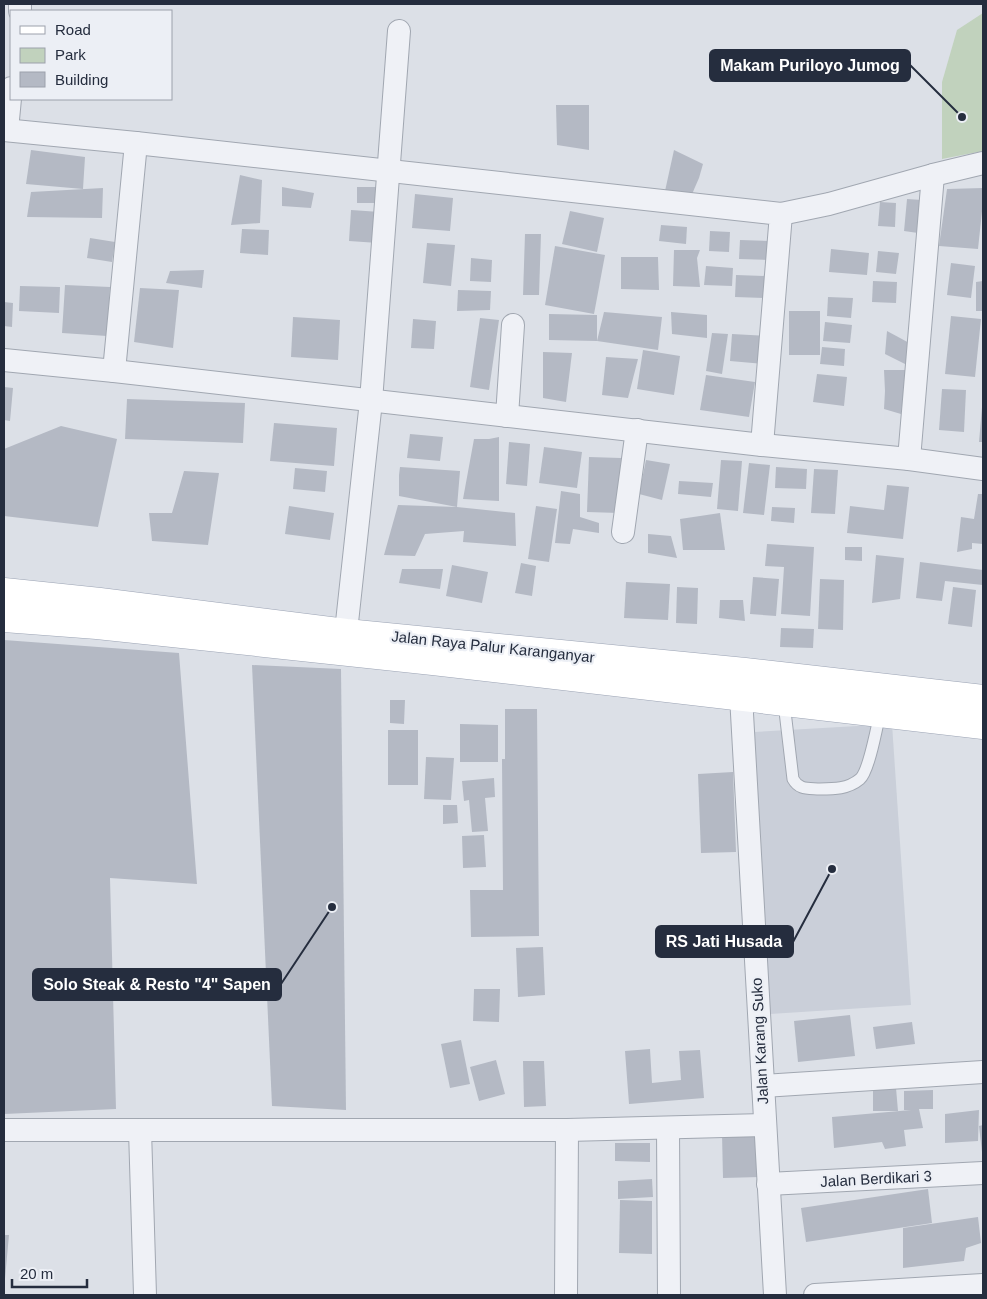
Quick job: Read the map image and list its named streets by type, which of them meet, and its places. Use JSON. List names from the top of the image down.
{
  "streets": {
    "main road": ["Jalan Raya Palur Karanganyar"],
    "street": ["Jalan Karang Suko", "Jalan Berdikari 3"]
  },
  "crossings": [
    ["Jalan Raya Palur Karanganyar", "Jalan Karang Suko"],
    ["Jalan Karang Suko", "Jalan Berdikari 3"]
  ],
  "places": ["Makam Puriloyo Jumog", "RS Jati Husada", "Solo Steak & Resto \"4\" Sapen"],
  "legend": ["Road", "Park", "Building"],
  "scale_bar": "20 m"
}
